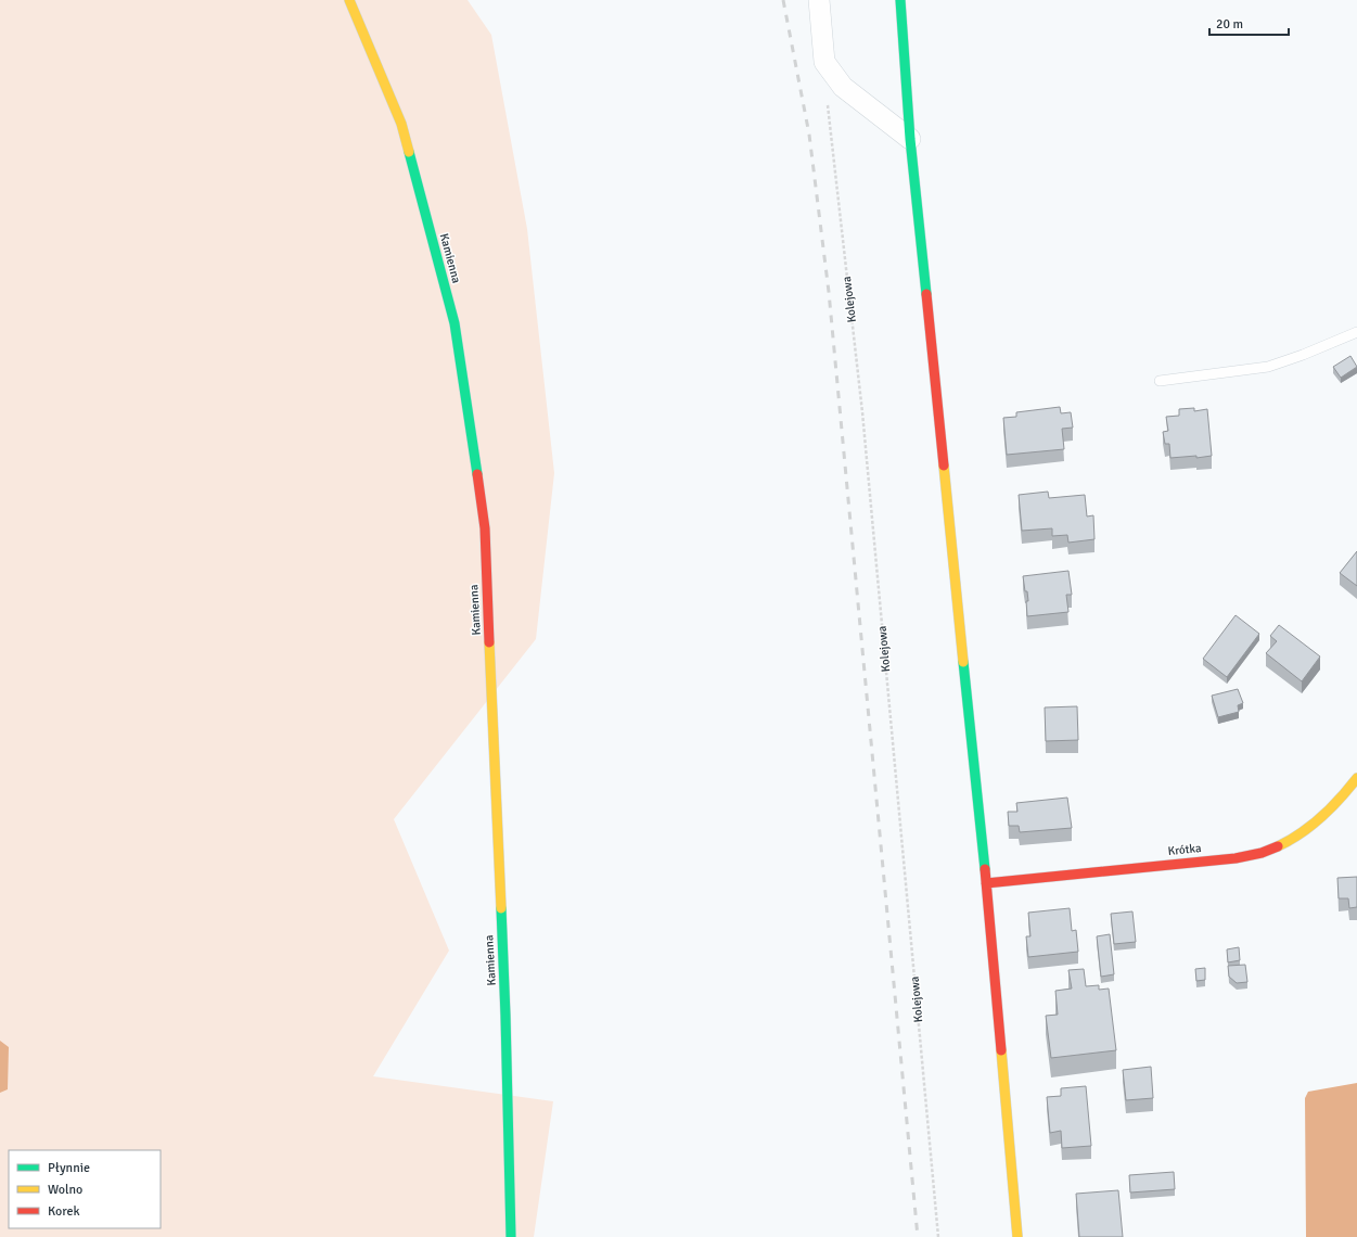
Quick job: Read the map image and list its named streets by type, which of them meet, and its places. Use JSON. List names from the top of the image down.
{
  "streets": {
    "street": ["Kamienna", "Krótka"],
    "path": ["Kolejowa"]
  },
  "legend": ["Płynnie", "Wolno", "Korek"],
  "scale_bar": "20 m"
}
